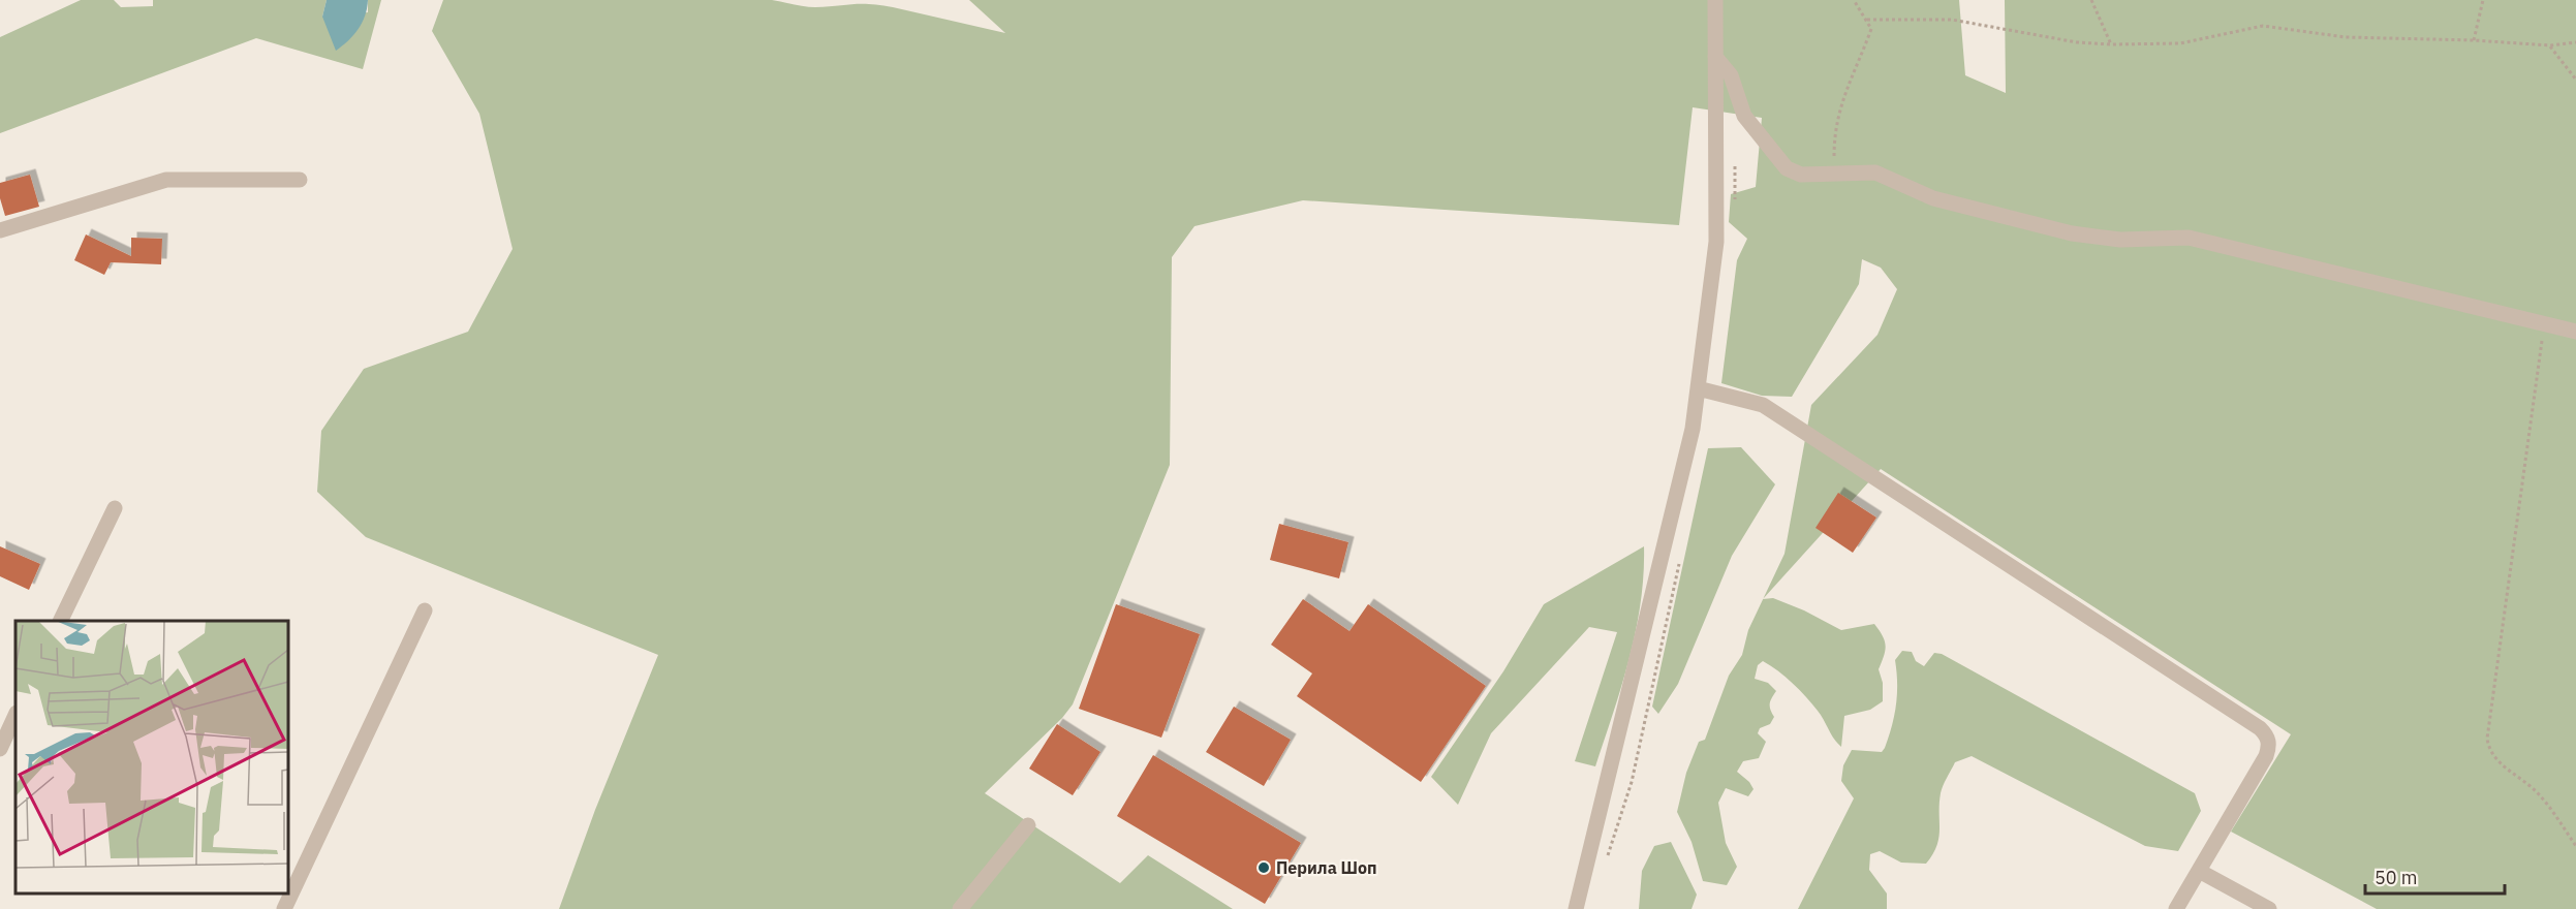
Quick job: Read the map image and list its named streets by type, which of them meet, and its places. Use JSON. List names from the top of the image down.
{
  "places": ["Перила Шоп"],
  "scale_bar": "50 m"
}
